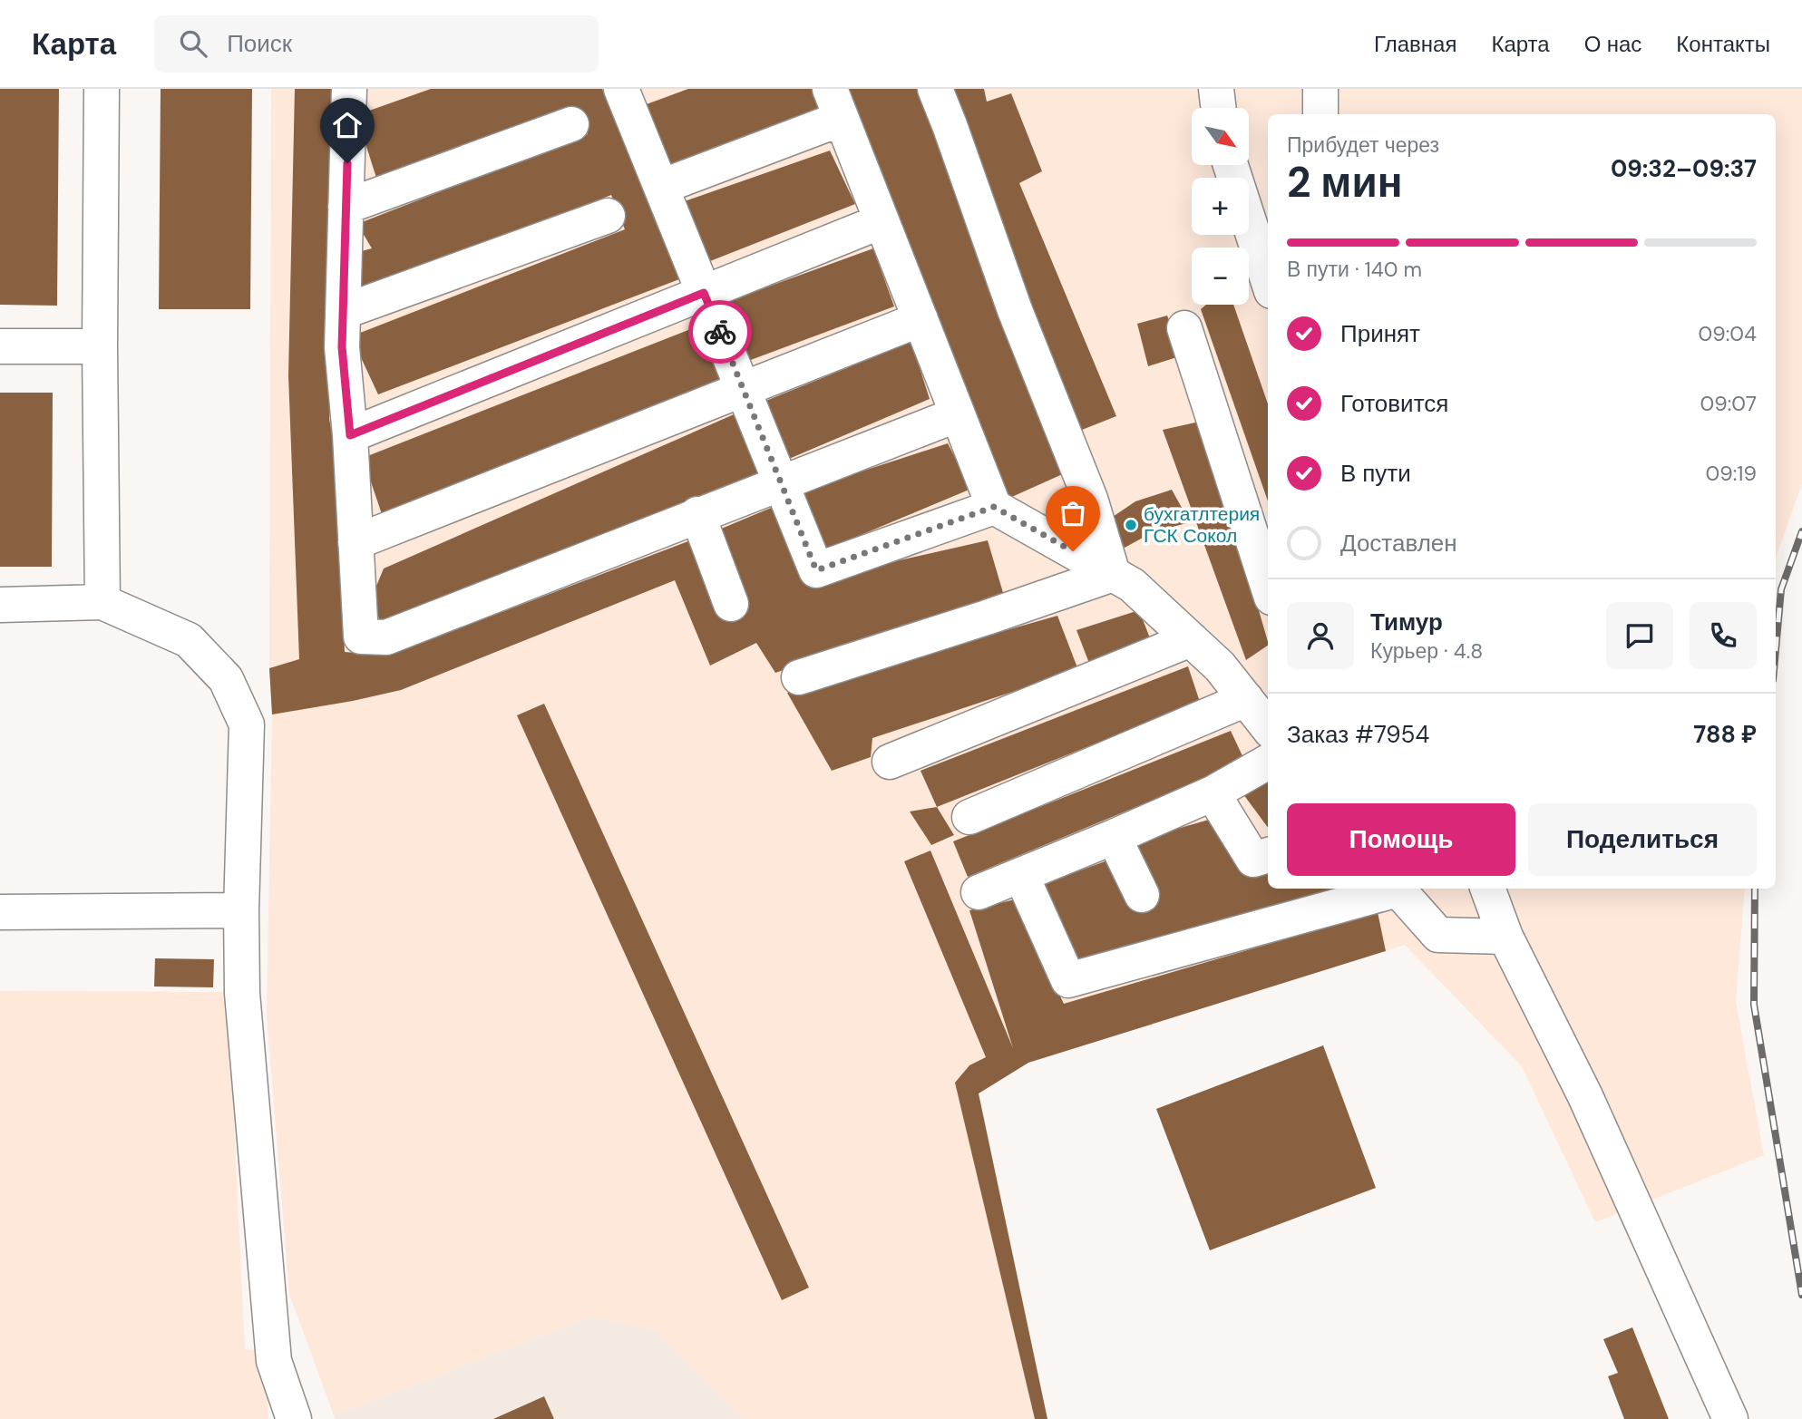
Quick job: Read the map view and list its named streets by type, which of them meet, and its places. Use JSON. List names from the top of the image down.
{
  "places": ["бухгатлтерия ГСК Сокол"],
  "north": "bottom right",
  "page": {
    "header": "Карта",
    "search": "Поиск",
    "nav": [
      "Главная",
      "Карта",
      "О нас",
      "Контакты"
    ],
    "map_buttons": ["+", "−"],
    "heading": ["2 мин", "Прибудет через", "09:32–09:37"],
    "panel": [
      "Тимур",
      "Курьер · 4.8",
      "Заказ #7954",
      "788 ₽"
    ],
    "bar": "В пути · 140 m",
    "list": [
      ["Принят", "09:04"],
      ["Готовится", "09:07"],
      ["В пути", "09:19"],
      "Доставлен"
    ],
    "buttons": ["Помощь", "Поделиться"]
  }
}
